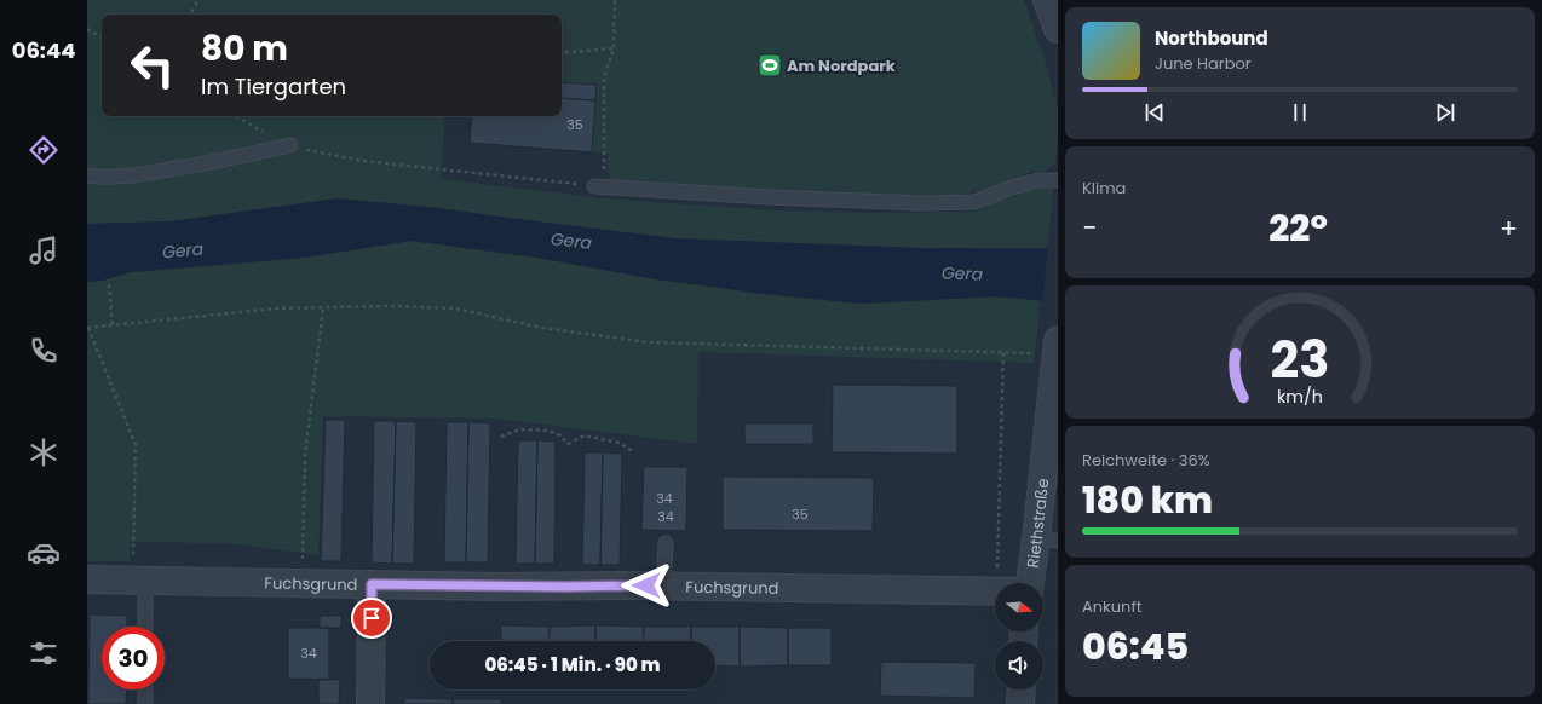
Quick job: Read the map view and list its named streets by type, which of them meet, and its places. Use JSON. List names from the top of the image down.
{
  "streets": {
    "street": ["Riethstraße", "Fuchsgrund"]
  },
  "water": ["Gera"],
  "places": {
    "sports": ["Am Nordpark"]
  },
  "house_numbers": [
    "35",
    "34",
    "35",
    "34",
    "34"
  ],
  "north": "right",
  "page": {
    "tabs": "06:44",
    "turn": ["80 m", "Im Tiergarten"],
    "song": ["Northbound", "June Harbor"],
    "tile": [
      "Klima",
      ["Reichweite · 36%", "180 km"],
      ["Ankunft", "06:45"]
    ],
    "heat": ["−", "22°", "+"],
    "limit": "30",
    "trip": "06:45 · 1 Min. · 90 m",
    "gauge": ["23", "km/h"]
  }
}
